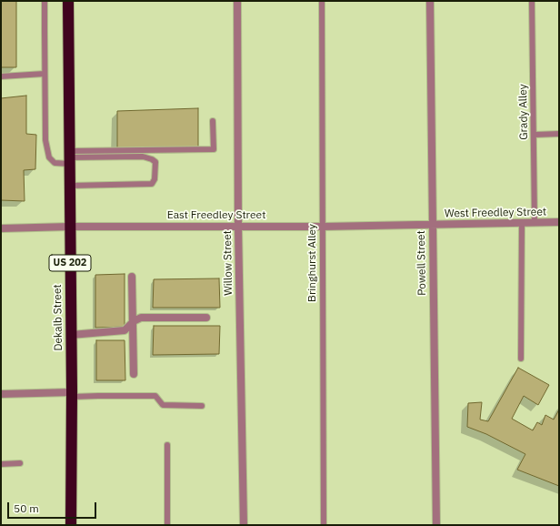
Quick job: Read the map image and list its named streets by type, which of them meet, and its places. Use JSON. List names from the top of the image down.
{
  "streets": {
    "highway": ["US 202", "Dekalb Street"],
    "street": [
      "West Freedley Street",
      "East Freedley Street",
      "Willow Street",
      "Powell Street"
    ],
    "lane": ["Grady Alley", "Bringhurst Alley"]
  },
  "crossings": [
    ["Grady Alley", "West Freedley Street"],
    ["West Freedley Street", "East Freedley Street"],
    ["West Freedley Street", "Powell Street"],
    ["East Freedley Street", "Willow Street"],
    ["East Freedley Street", "Bringhurst Alley"],
    ["East Freedley Street", "Powell Street"],
    ["East Freedley Street", "Dekalb Street"]
  ],
  "scale_bar": "50 m"
}
